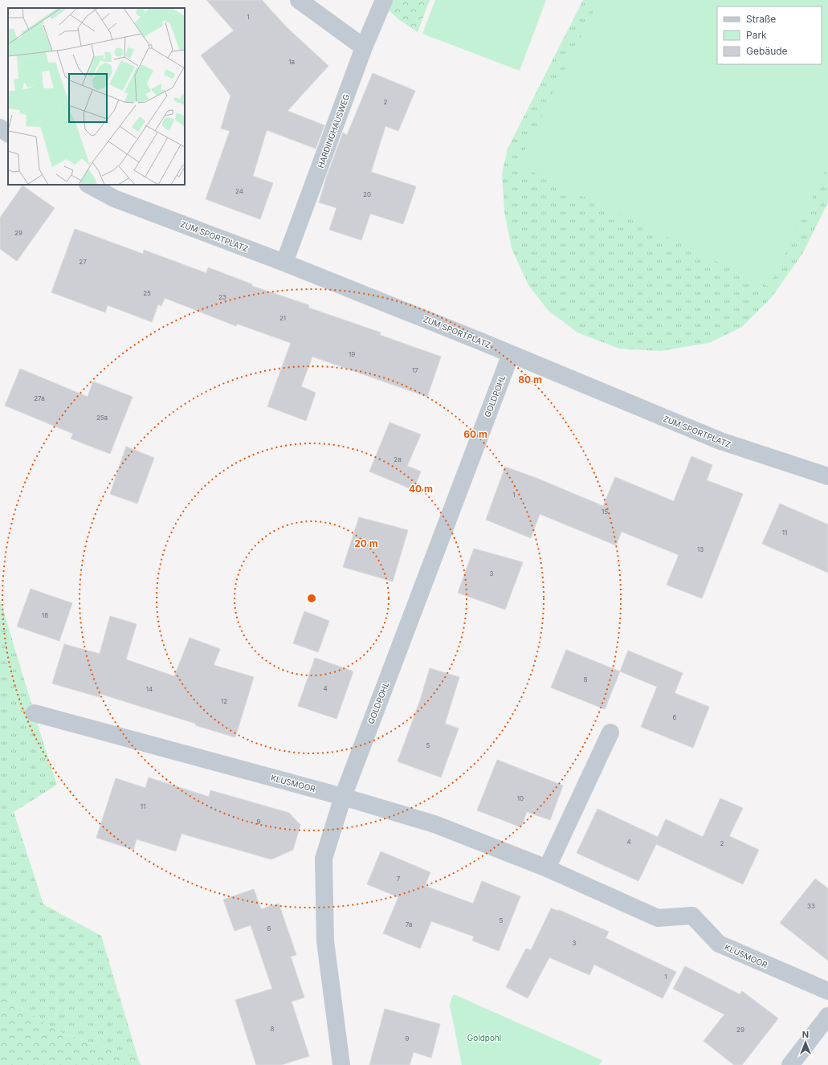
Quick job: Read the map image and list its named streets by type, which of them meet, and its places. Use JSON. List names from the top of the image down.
{
  "streets": {
    "street": [
      "HARDINGHAUSWEG",
      "ZUM SPORTPLATZ",
      "GOLDPOHL",
      "KLUSMOOR"
    ]
  },
  "crossings": [
    ["HARDINGHAUSWEG", "ZUM SPORTPLATZ"],
    ["ZUM SPORTPLATZ", "GOLDPOHL"],
    ["GOLDPOHL", "KLUSMOOR"]
  ],
  "parks": ["Goldpohl"],
  "house_numbers": [
    "1",
    "1a",
    "2",
    "24",
    "20",
    "29",
    "27",
    "25",
    "23",
    "21",
    "19",
    "17",
    "27a",
    "25a",
    "2a",
    "1",
    "15",
    "11",
    "13",
    "3",
    "18",
    "8",
    "4",
    "14",
    "12",
    "6",
    "5",
    "10",
    "11",
    "9",
    "4",
    "2",
    "7",
    "33",
    "5",
    "7a",
    "6",
    "3",
    "1",
    "8",
    "29",
    "9"
  ],
  "legend": ["Straße", "Park", "Gebäude"],
  "north": "top",
  "rings": [
    "80 m",
    "60 m",
    "40 m",
    "20 m"
  ]
}
